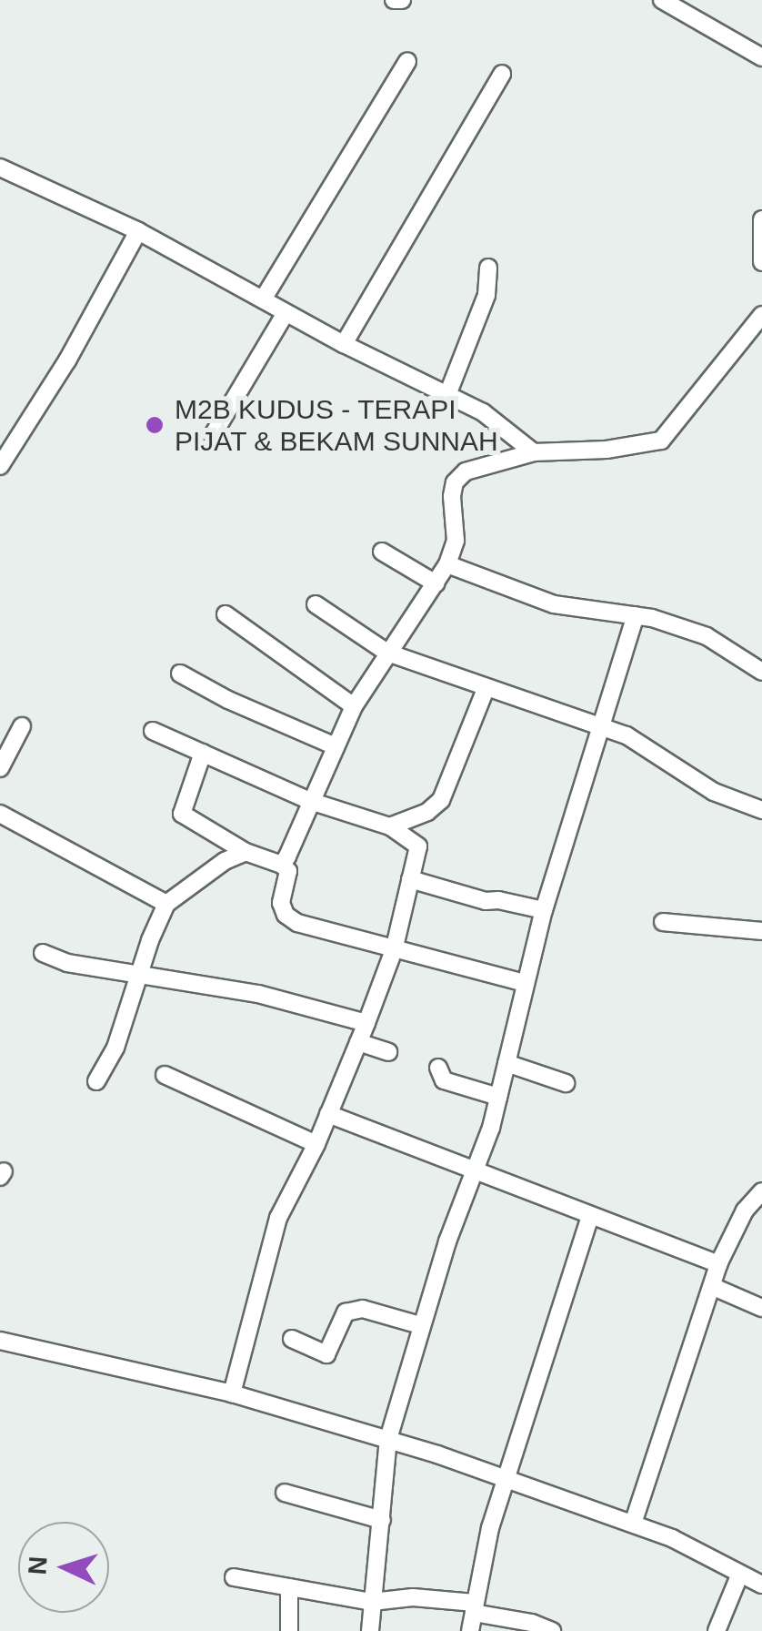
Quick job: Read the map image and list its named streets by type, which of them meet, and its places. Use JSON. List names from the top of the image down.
{
  "places": ["M2B KUDUS - TERAPI PIJAT & BEKAM SUNNAH"],
  "north": "left"
}
